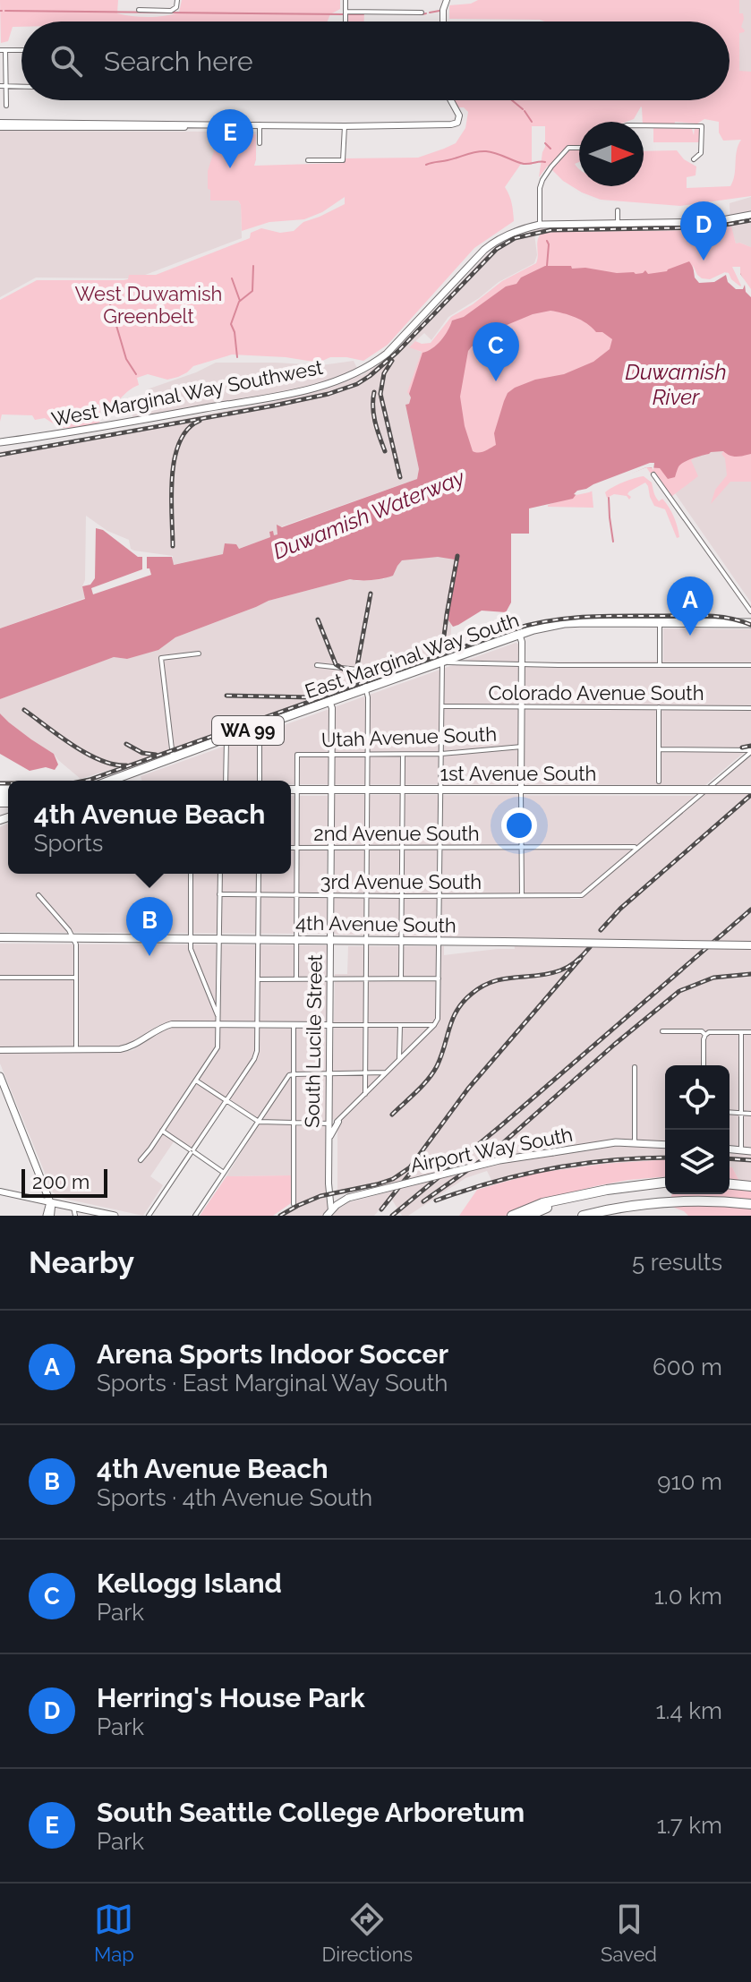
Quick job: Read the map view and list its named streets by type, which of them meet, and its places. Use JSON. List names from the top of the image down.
{
  "streets": {
    "highway": ["East Marginal Way South", "WA 99"],
    "main road": [
      "West Marginal Way Southwest",
      "1st Avenue South",
      "4th Avenue South",
      "Airport Way South"
    ],
    "street": [
      "Colorado Avenue South",
      "Utah Avenue South",
      "2nd Avenue South",
      "3rd Avenue South",
      "South Lucile Street"
    ]
  },
  "crossings": [
    ["East Marginal Way South", "South Lucile Street"],
    ["Utah Avenue South", "1st Avenue South"],
    ["Utah Avenue South", "South Lucile Street"],
    ["1st Avenue South", "South Lucile Street"],
    ["2nd Avenue South", "3rd Avenue South"],
    ["2nd Avenue South", "South Lucile Street"],
    ["3rd Avenue South", "South Lucile Street"],
    ["4th Avenue South", "South Lucile Street"],
    ["South Lucile Street", "Airport Way South"]
  ],
  "water": ["Duwamish River", "Duwamish Waterway"],
  "parks": ["West Duwamish Greenbelt"],
  "scale_bar": "200 m",
  "north": "right",
  "page": {
    "search": "Search here",
    "pins": [
      "E",
      "D",
      "C",
      "A",
      "B"
    ],
    "popup": ["4th Avenue Beach", "Sports"],
    "scale": "200 m",
    "heading": ["Nearby", "5 results"],
    "list": [
      {
        "mark": "A",
        "name": "Arena Sports Indoor Soccer",
        "note": "Sports · East Marginal Way South",
        "value": "600 m"
      },
      {
        "mark": "B",
        "name": "4th Avenue Beach",
        "note": "Sports · 4th Avenue South",
        "value": "910 m"
      },
      {
        "mark": "C",
        "name": "Kellogg Island",
        "note": "Park",
        "value": "1.0 km"
      },
      {
        "mark": "D",
        "name": "Herring's House Park",
        "note": "Park",
        "value": "1.4 km"
      },
      {
        "mark": "E",
        "name": "South Seattle College Arboretum",
        "note": "Park",
        "value": "1.7 km"
      }
    ],
    "nav": ["Map", "Directions", "Saved"]
  }
}
